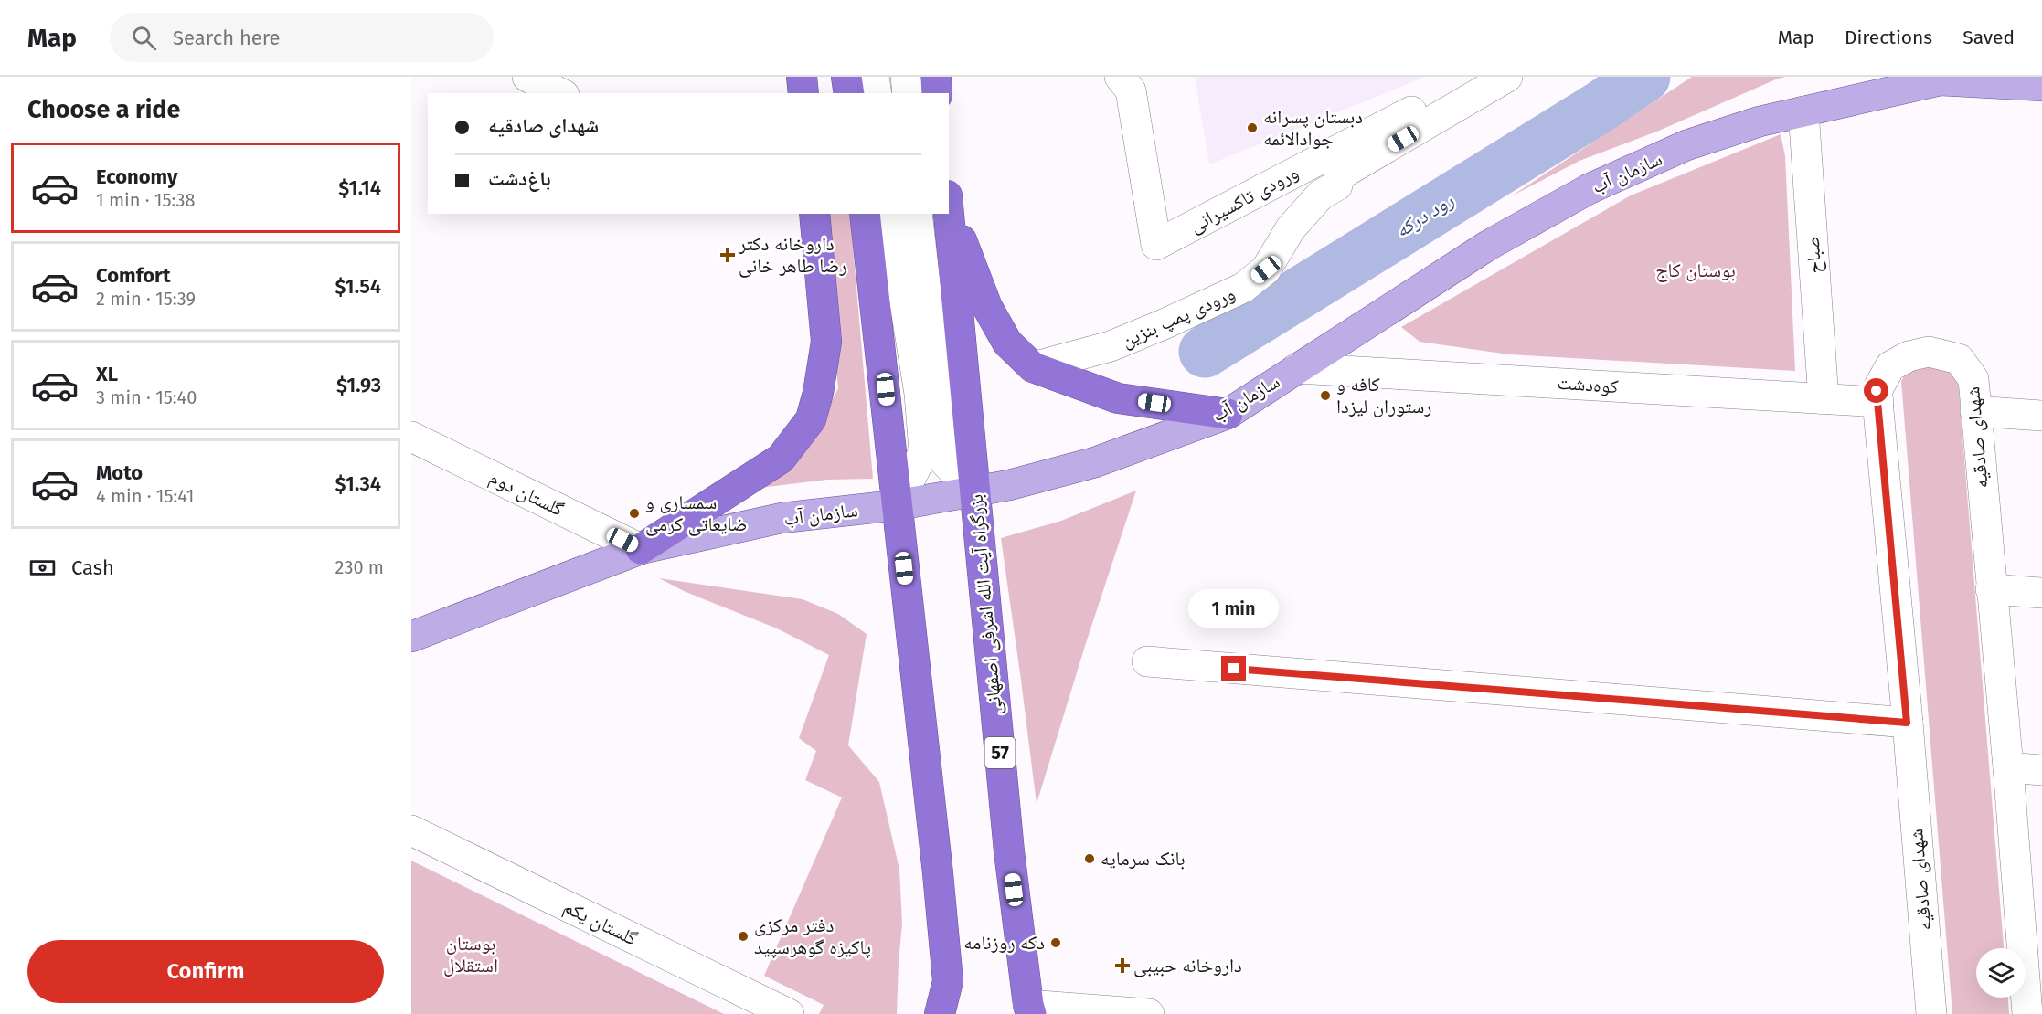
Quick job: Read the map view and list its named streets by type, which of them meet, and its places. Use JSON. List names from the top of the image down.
{
  "streets": {
    "highway": ["بزرگراه آیت الله اشرفی اصفهانی", "57"],
    "main road": ["سازمان آب"],
    "street": [
      "ورودی تاکسیرانی",
      "صباح",
      "ورودی پمپ بنزین",
      "کوه‌دشت",
      "شهدای صادقیه",
      "گلستان دوم",
      "گلستان یکم"
    ]
  },
  "crossings": [
    ["سازمان آب", "صباح"],
    ["سازمان آب", "کوه‌دشت"],
    ["سازمان آب", "گلستان دوم"],
    ["سازمان آب", "بزرگراه آیت الله اشرفی اصفهانی"],
    ["صباح", "کوه‌دشت"],
    ["کوه‌دشت", "شهدای صادقیه"]
  ],
  "water": ["رود درکه"],
  "parks": ["بوستان کاج", "بوستان استقلال"],
  "places": {
    "other": [
      "دبستان پسرانه جوادالائمه",
      "کافه و رستوران لیزدا",
      "سمساری و ضایعاتی کرمی",
      "بانک سرمایه",
      "دفتر مرکزی پاکیزه گوهرسپید",
      "دکه روزنامه"
    ],
    "health": ["داروخانه دکتر رضا طاهر خانی", "داروخانه حبیبی"]
  },
  "page": {
    "header": "Map",
    "search": "Search here",
    "nav": ["Map", "Directions", "Saved"],
    "heading": "Choose a ride",
    "banner": ["شهدای صادقیه", "باغ‌دشت"],
    "list": [
      {
        "name": "Economy",
        "note": "1 min · 15:38",
        "value": "$1.14"
      },
      {
        "name": "Comfort",
        "note": "2 min · 15:39",
        "value": "$1.54"
      },
      {
        "name": "XL",
        "note": "3 min · 15:40",
        "value": "$1.93"
      },
      {
        "name": "Moto",
        "note": "4 min · 15:41",
        "value": "$1.34"
      }
    ],
    "pay": ["Cash", "230 m"],
    "bubble": "1 min",
    "buttons": "Confirm"
  }
}
